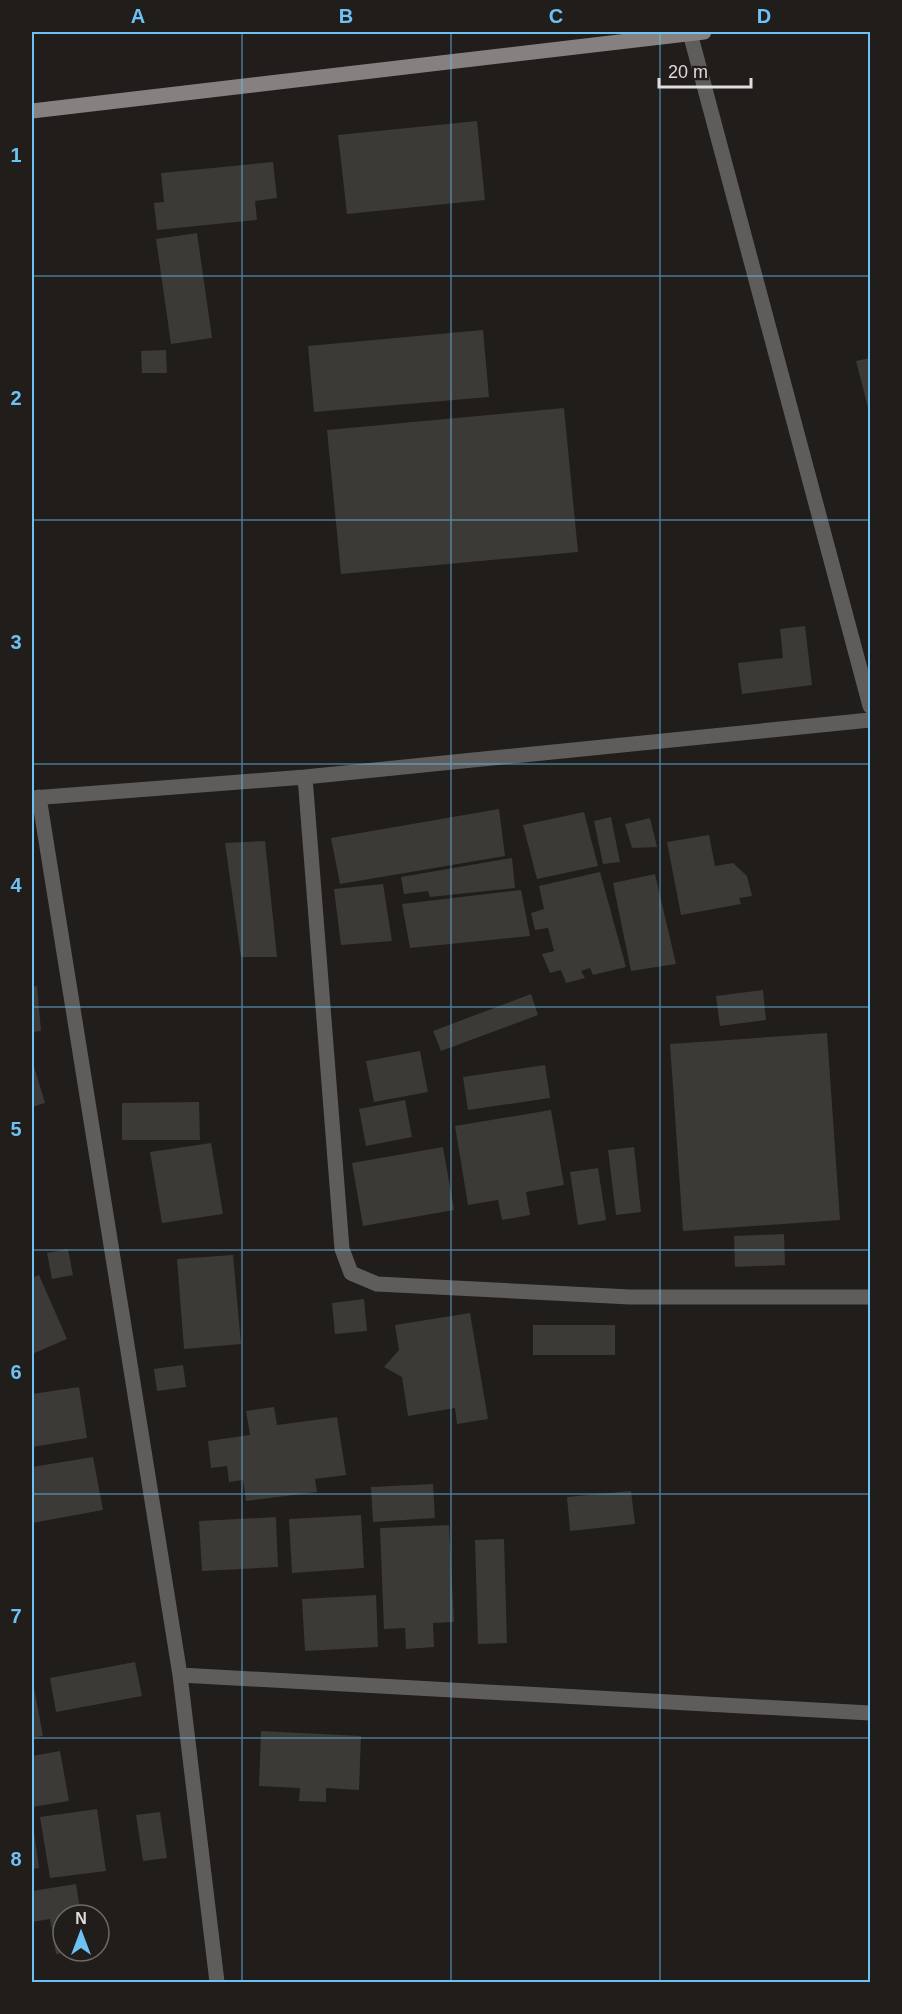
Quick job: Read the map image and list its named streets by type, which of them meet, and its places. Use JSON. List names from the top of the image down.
{
  "scale_bar": "20 m",
  "north": "top",
  "grid": {
    "columns": [
      "A",
      "B",
      "C",
      "D"
    ],
    "rows": [
      "1",
      "2",
      "3",
      "4",
      "5",
      "6",
      "7",
      "8"
    ]
  }
}
